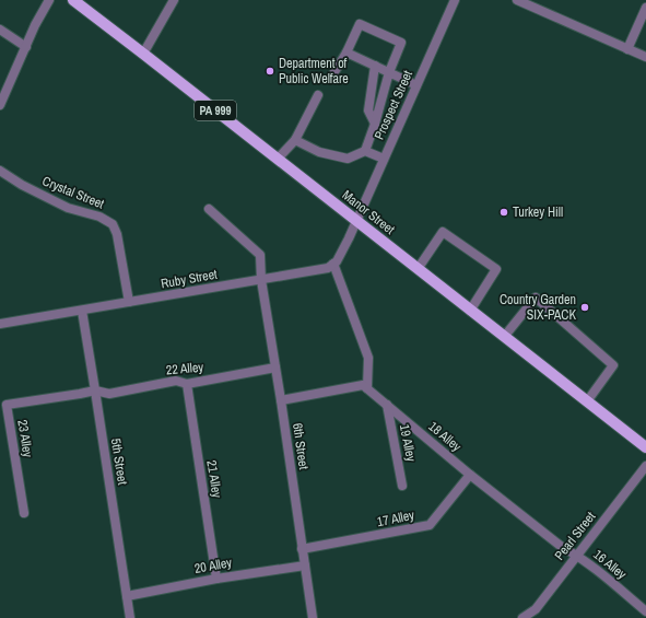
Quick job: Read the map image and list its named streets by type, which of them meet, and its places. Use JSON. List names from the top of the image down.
{
  "streets": {
    "main road": ["PA 999", "Manor Street"],
    "street": [
      "Prospect Street",
      "Crystal Street",
      "Ruby Street",
      "22 Alley",
      "18 Alley",
      "23 Alley",
      "19 Alley",
      "6th Street",
      "5th Street",
      "21 Alley",
      "17 Alley",
      "Pearl Street",
      "16 Alley",
      "20 Alley"
    ]
  },
  "crossings": [
    ["Prospect Street", "Manor Street"],
    ["Crystal Street", "Ruby Street"],
    ["Ruby Street", "6th Street"],
    ["Ruby Street", "5th Street"],
    ["22 Alley", "23 Alley"],
    ["22 Alley", "6th Street"],
    ["22 Alley", "5th Street"],
    ["22 Alley", "21 Alley"],
    ["18 Alley", "19 Alley"],
    ["18 Alley", "17 Alley"],
    ["18 Alley", "Pearl Street"],
    ["18 Alley", "16 Alley"],
    ["23 Alley", "5th Street"],
    ["6th Street", "17 Alley"],
    ["6th Street", "20 Alley"],
    ["5th Street", "20 Alley"],
    ["21 Alley", "20 Alley"],
    ["Pearl Street", "16 Alley"]
  ],
  "places": ["Department of Public Welfare", "Turkey Hill", "Country Garden SIX-PACK"]
}
